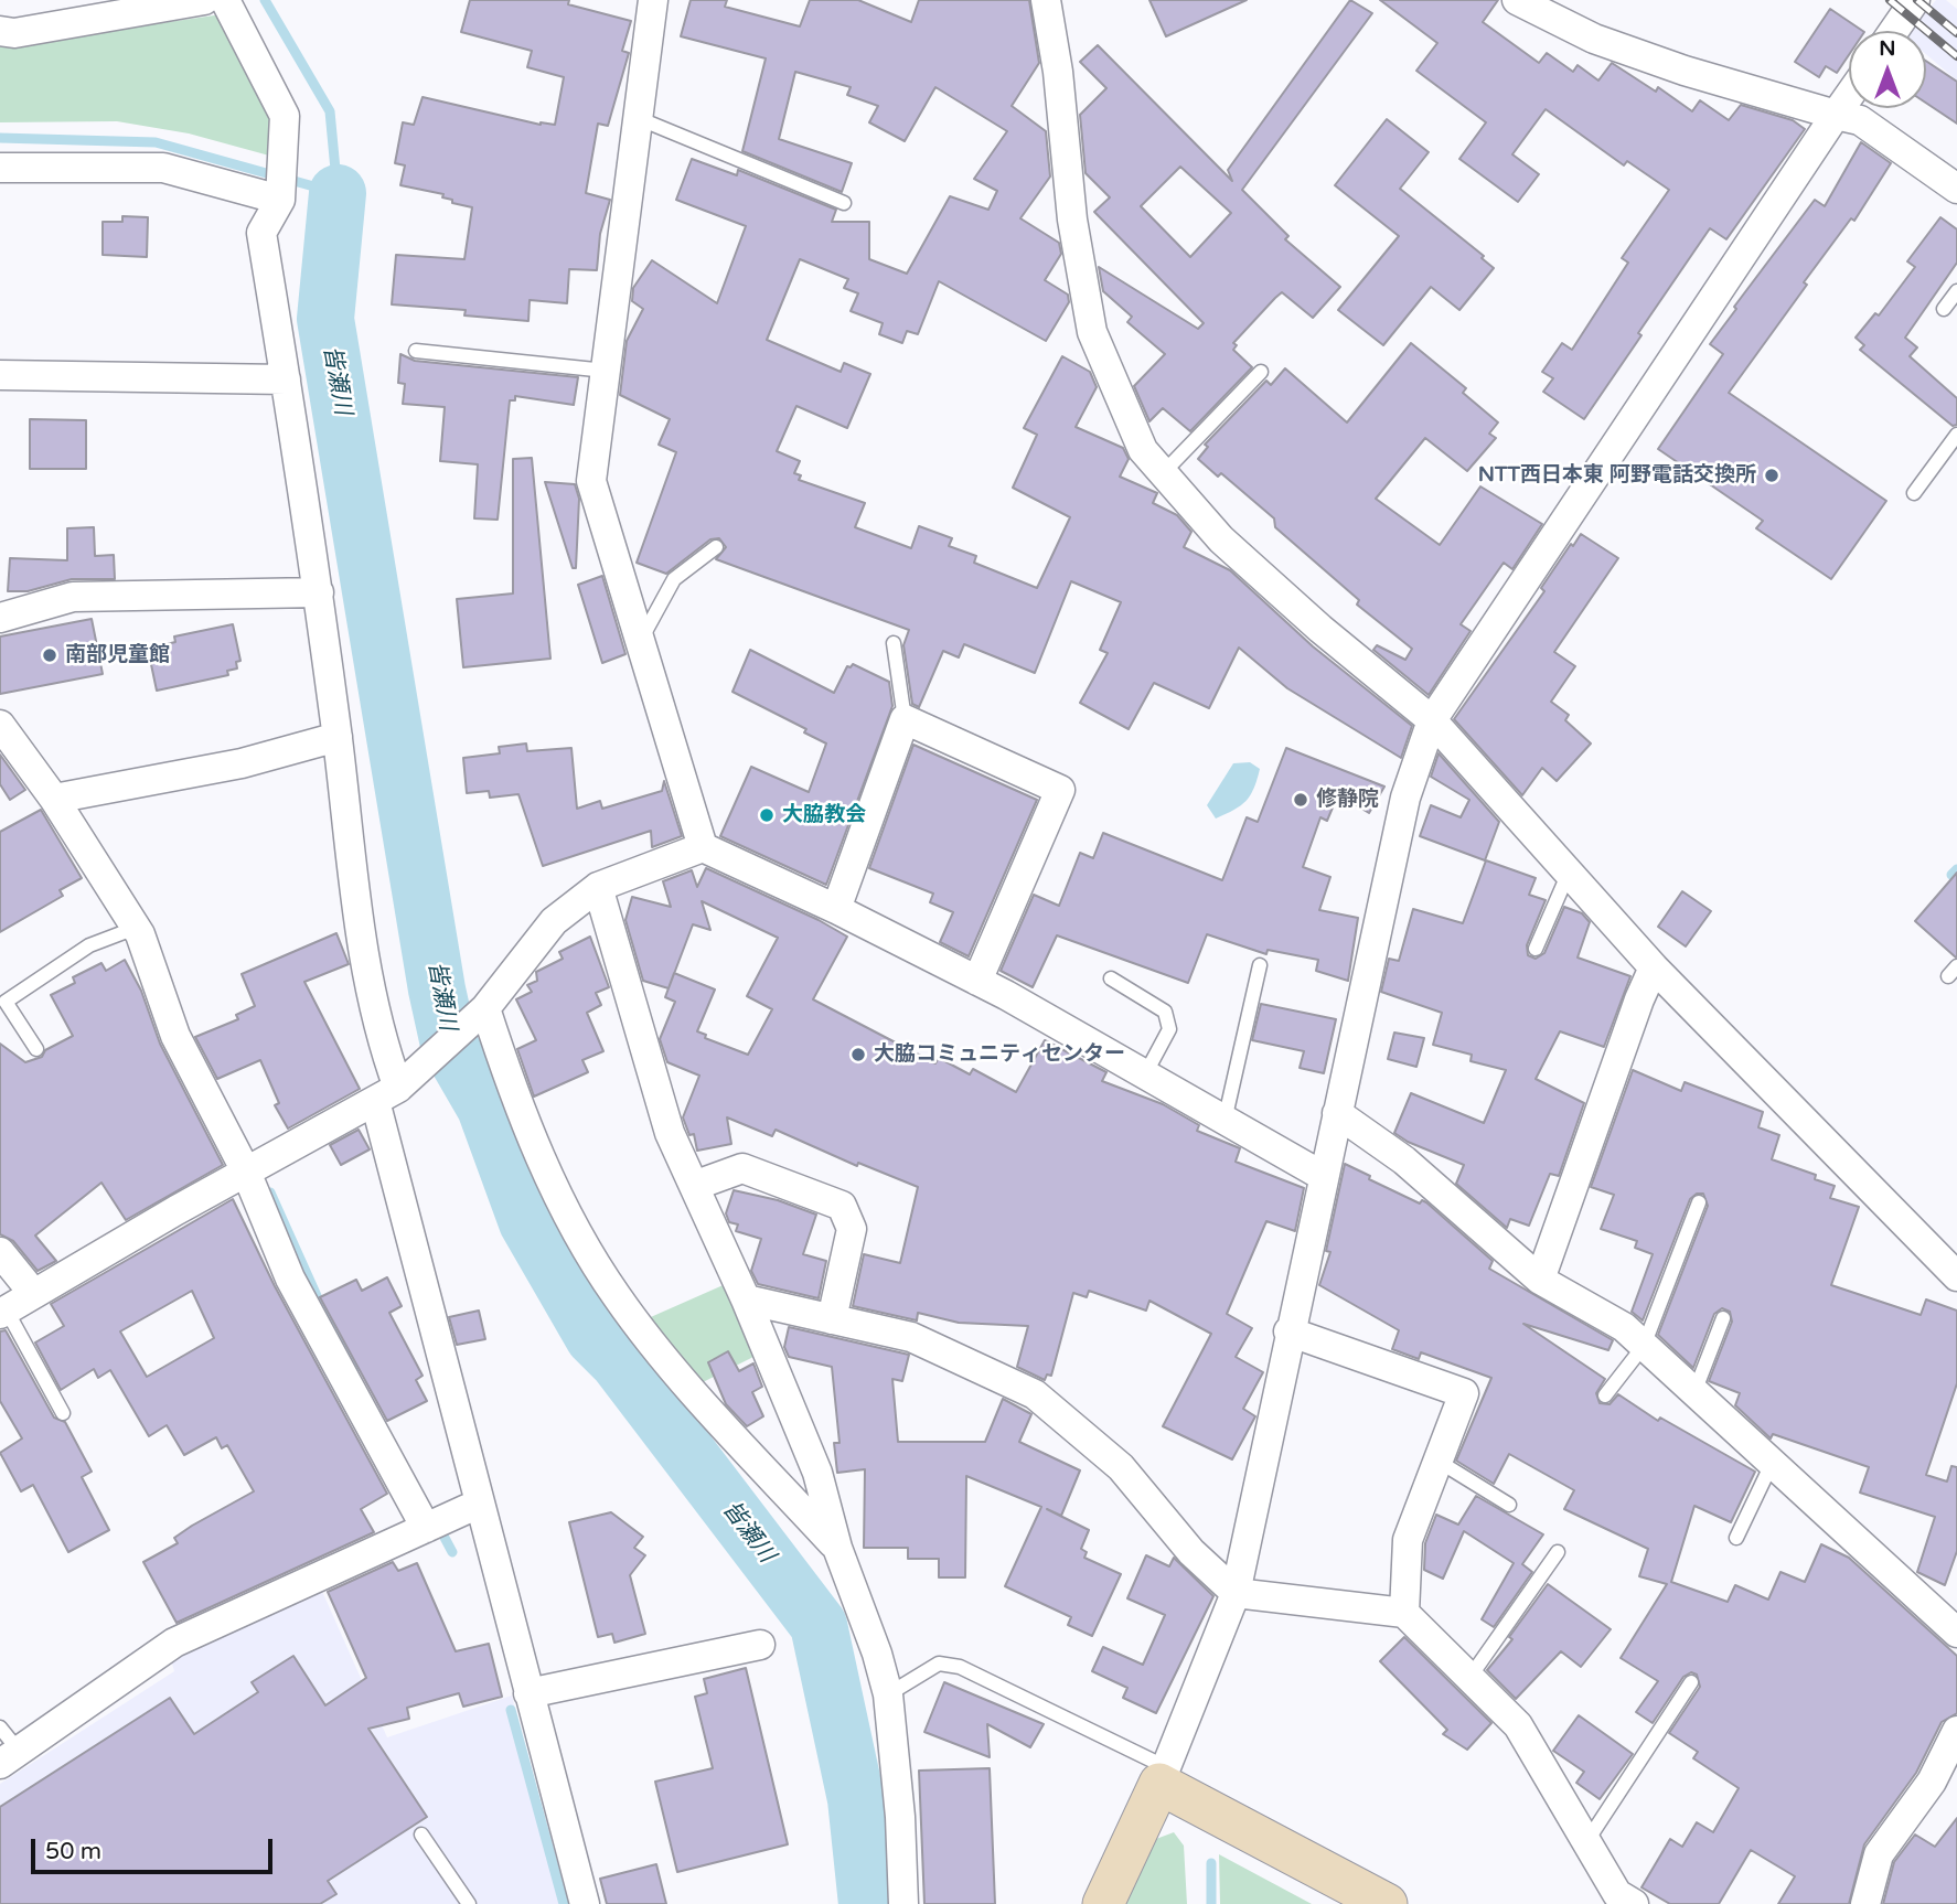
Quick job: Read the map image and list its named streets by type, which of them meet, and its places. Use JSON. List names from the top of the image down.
{
  "water": ["皆瀬川"],
  "places": [
    "NTT西日本東 阿野電話交換所",
    "南部児童館",
    "修静院",
    "大脇教会",
    "大脇コミュニティセンター"
  ],
  "scale_bar": "50 m",
  "north": "top"
}
